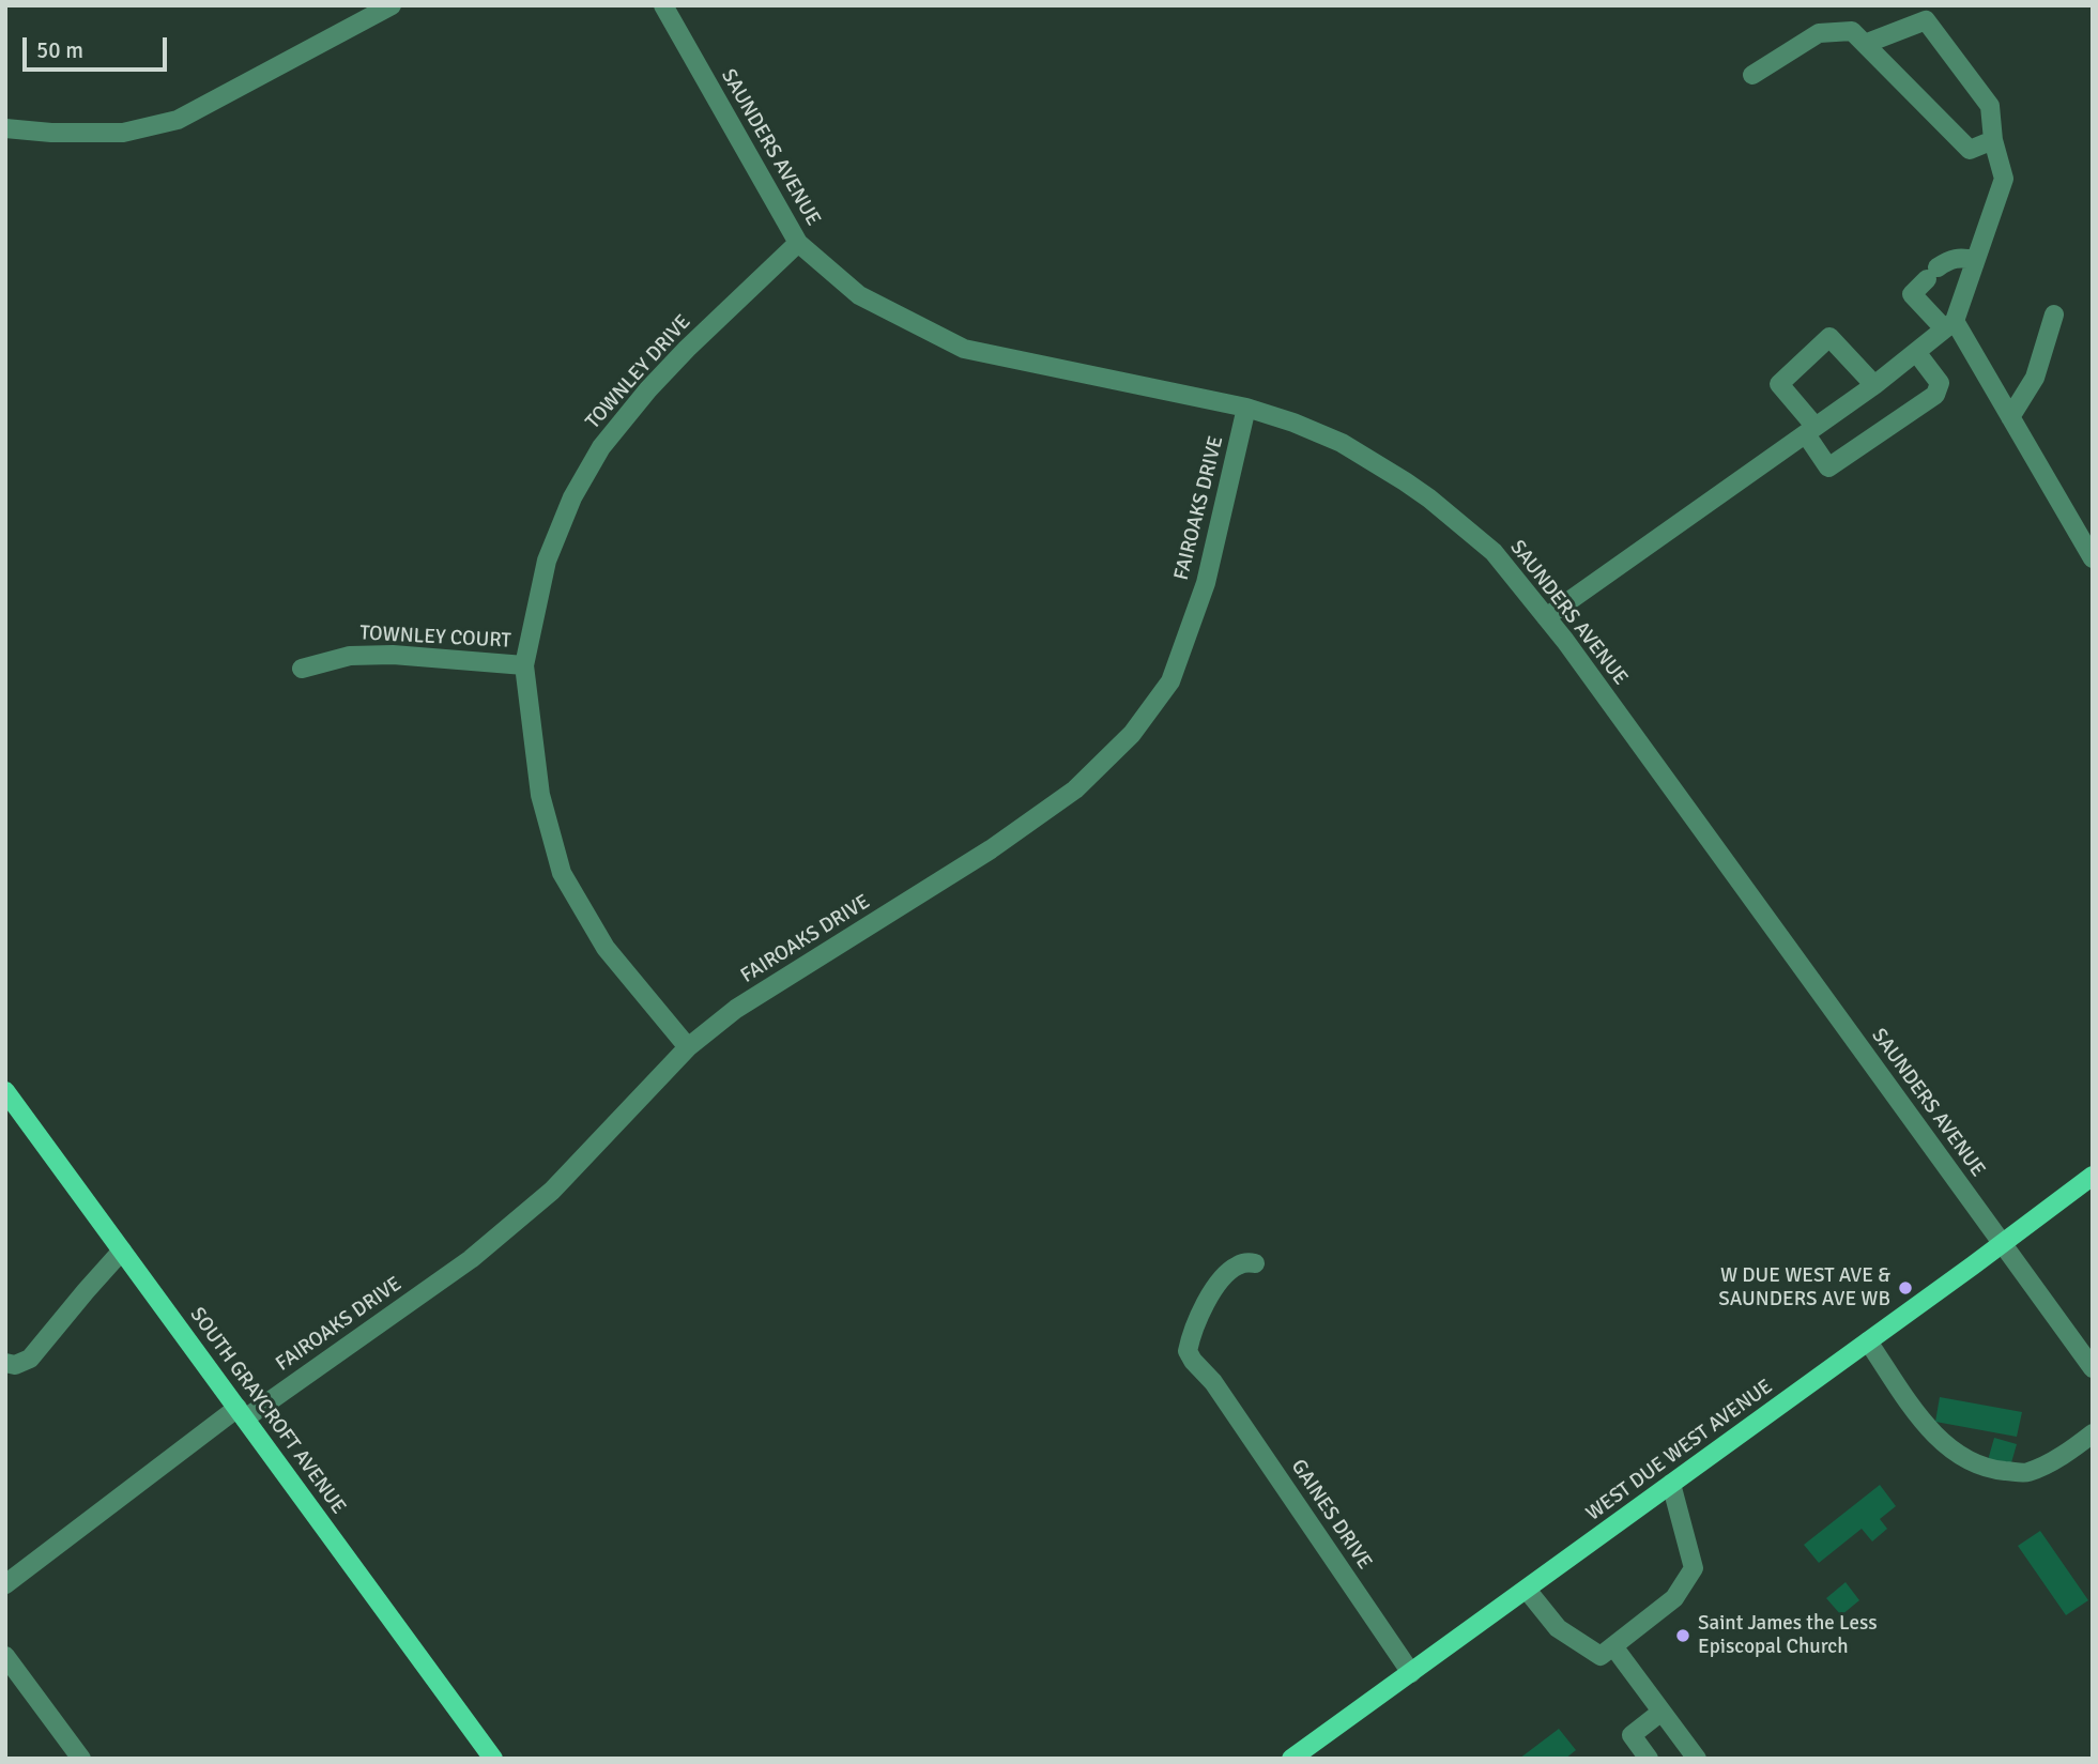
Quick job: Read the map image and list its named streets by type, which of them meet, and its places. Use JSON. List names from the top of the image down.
{
  "streets": {
    "main road": ["SOUTH GRAYCROFT AVENUE", "WEST DUE WEST AVENUE"],
    "street": [
      "SAUNDERS AVENUE",
      "TOWNLEY DRIVE",
      "FAIROAKS DRIVE",
      "TOWNLEY COURT",
      "GAINES DRIVE"
    ]
  },
  "crossings": [
    ["SAUNDERS AVENUE", "TOWNLEY DRIVE"],
    ["SAUNDERS AVENUE", "FAIROAKS DRIVE"],
    ["SAUNDERS AVENUE", "WEST DUE WEST AVENUE"],
    ["TOWNLEY DRIVE", "FAIROAKS DRIVE"],
    ["TOWNLEY DRIVE", "TOWNLEY COURT"],
    ["FAIROAKS DRIVE", "SOUTH GRAYCROFT AVENUE"],
    ["WEST DUE WEST AVENUE", "GAINES DRIVE"]
  ],
  "places": ["W DUE WEST AVE & SAUNDERS AVE WB", "Saint James the Less Episcopal Church"],
  "scale_bar": "50 m"
}
